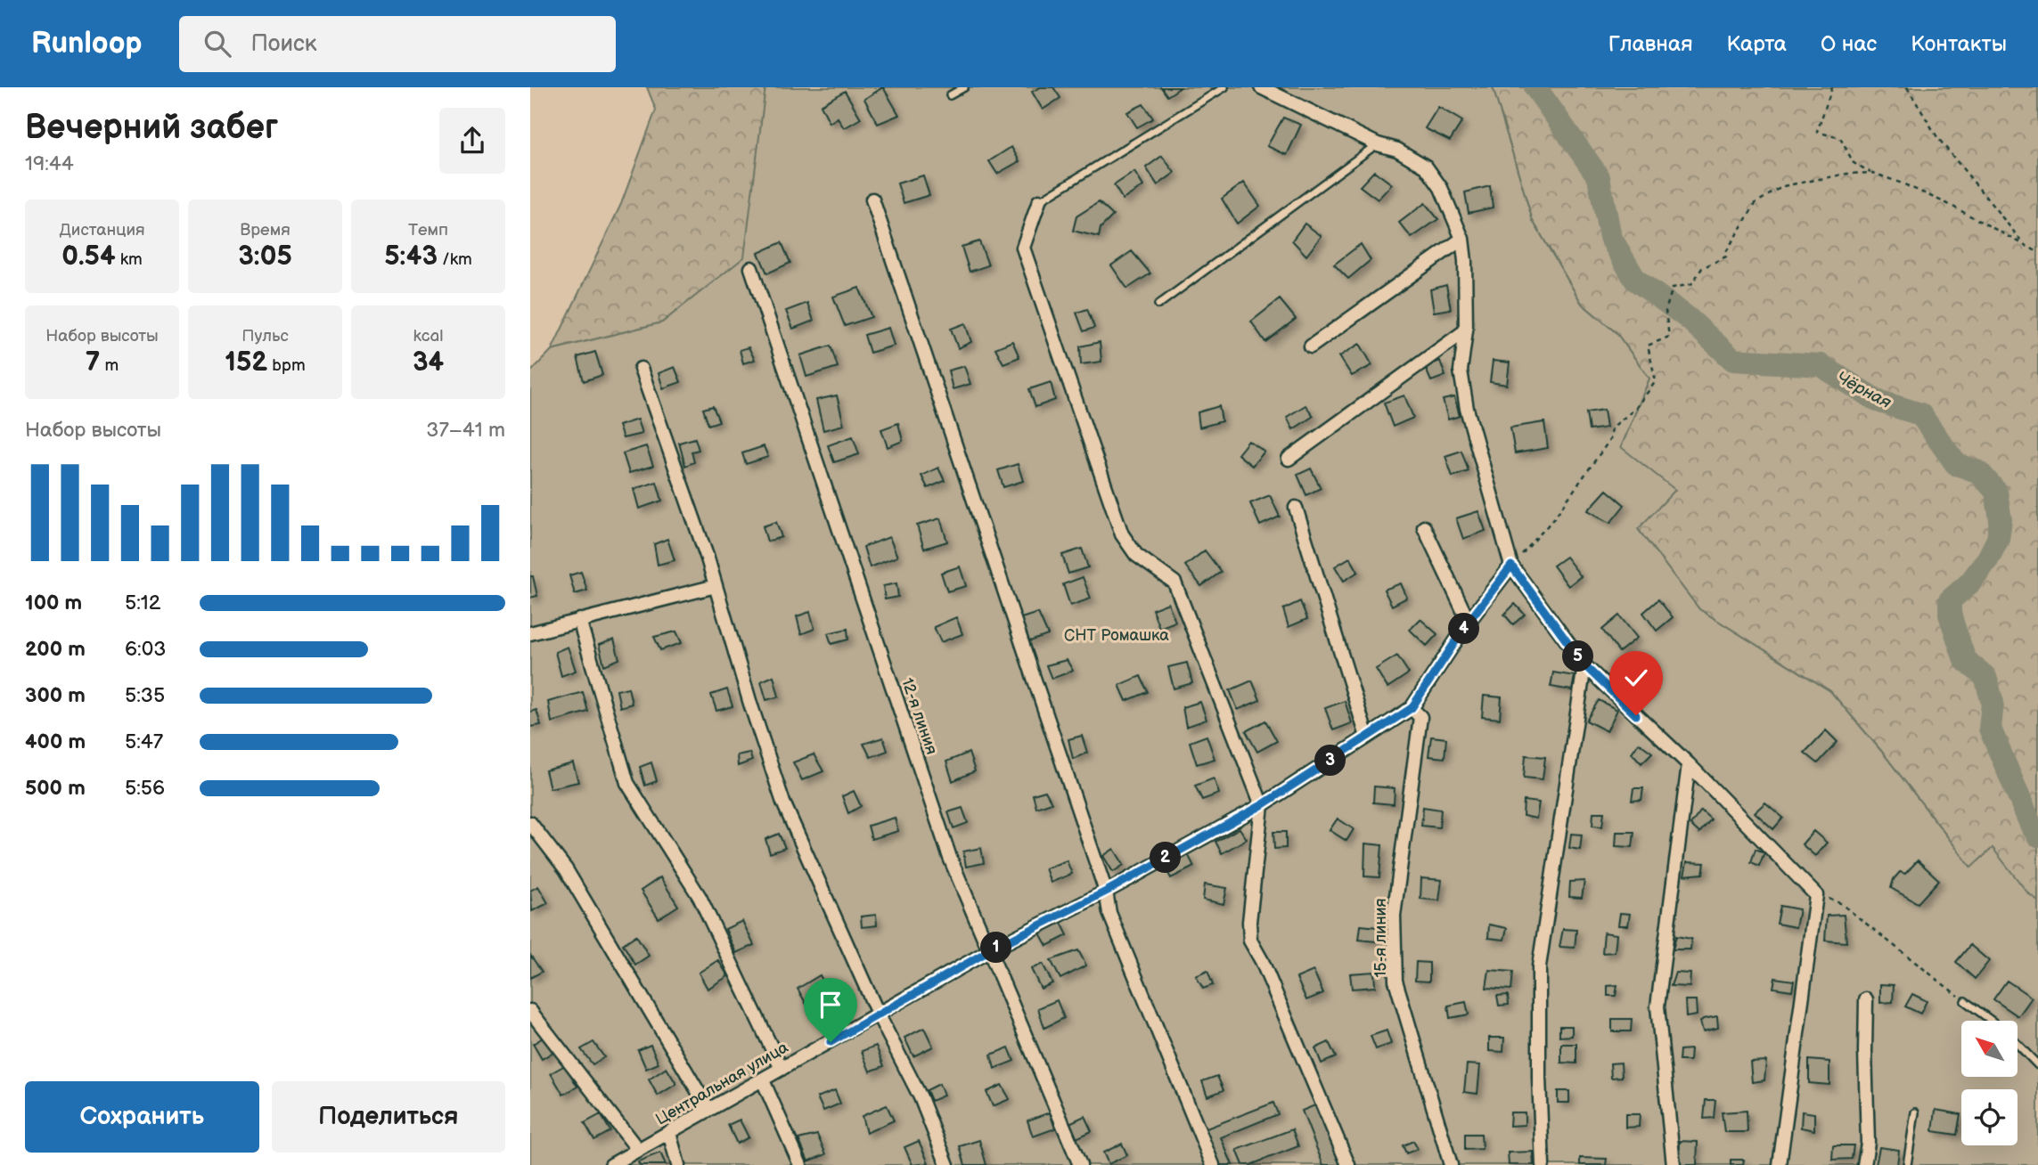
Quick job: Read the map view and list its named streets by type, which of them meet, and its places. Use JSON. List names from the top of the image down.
{
  "streets": {
    "street": ["12-я линия", "15-я линия", "Центральная улица"]
  },
  "crossings": [
    ["12-я линия", "Центральная улица"],
    ["15-я линия", "Центральная улица"]
  ],
  "water": ["Чёрная"],
  "parks": ["СНТ Ромашка"],
  "north": "top left",
  "page": {
    "header": "Runloop",
    "search": "Поиск",
    "nav": [
      "Главная",
      "Карта",
      "О нас",
      "Контакты"
    ],
    "heading": ["Вечерний забег", "19:44"],
    "stats": [
      ["Дистанция", "0.54 km"],
      ["Время", "3:05"],
      ["Темп", "5:43 /km"],
      ["Набор высоты", "7 m"],
      ["Пульс", "152 bpm"],
      ["kcal", "34"]
    ],
    "chart": ["Набор высоты", "37–41 m"],
    "list": [
      {
        "name": "100 m",
        "note": "5:12"
      },
      {
        "name": "200 m",
        "note": "6:03"
      },
      {
        "name": "300 m",
        "note": "5:35"
      },
      {
        "name": "400 m",
        "note": "5:47"
      },
      {
        "name": "500 m",
        "note": "5:56"
      }
    ],
    "pins": [
      "4",
      "5",
      "3",
      "2",
      "1"
    ],
    "buttons": ["Сохранить", "Поделиться"]
  }
}
